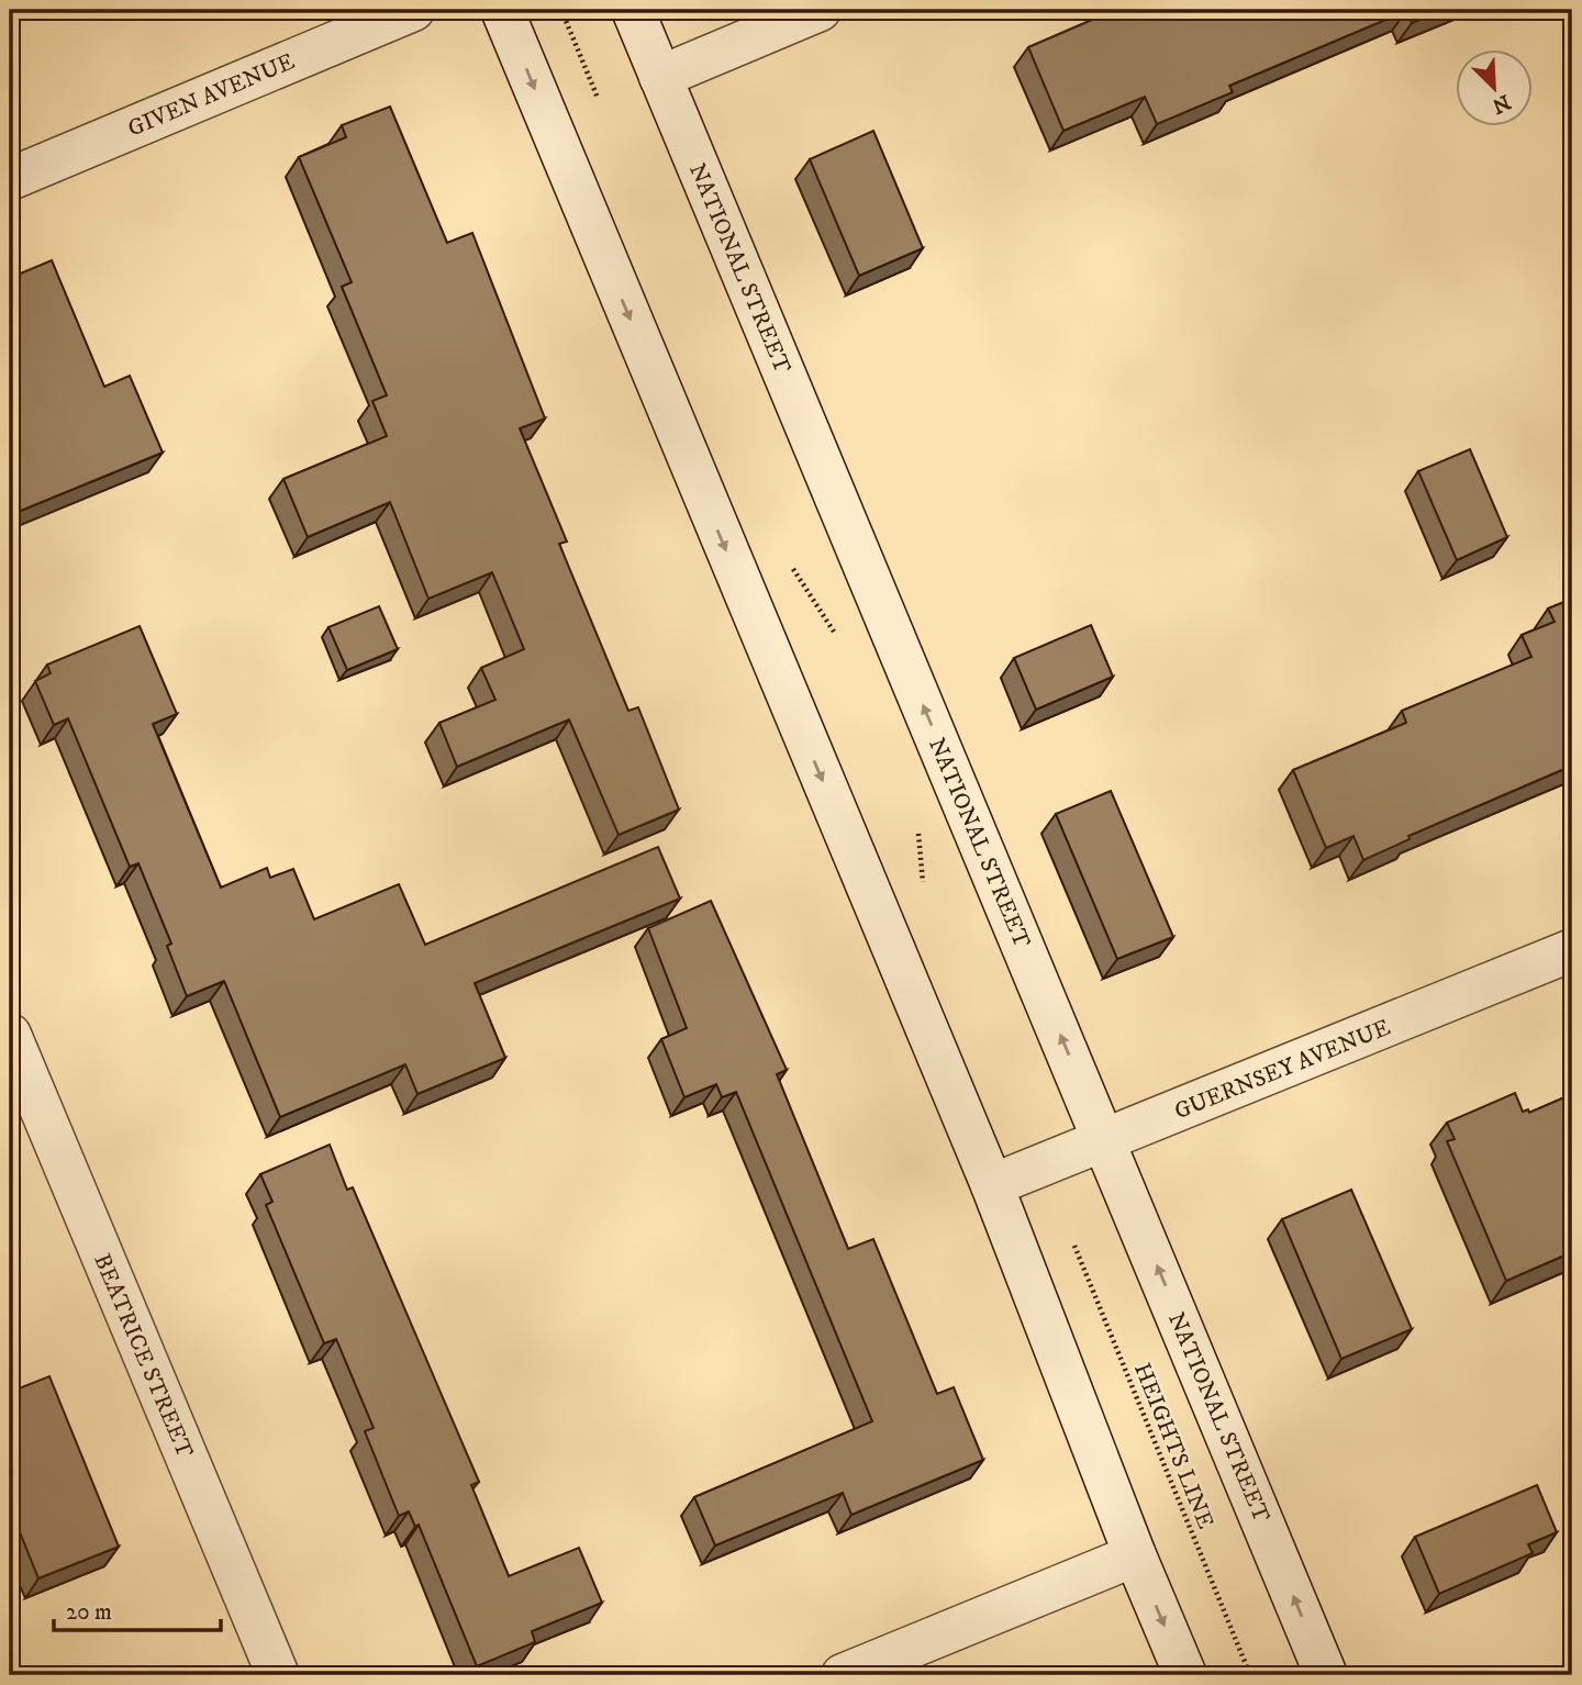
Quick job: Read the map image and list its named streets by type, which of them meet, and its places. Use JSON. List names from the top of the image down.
{
  "streets": {
    "main road": [
      "GIVEN AVENUE",
      "NATIONAL STREET",
      "GUERNSEY AVENUE",
      "BEATRICE STREET"
    ],
    "path": ["HEIGHTS LINE"]
  },
  "crossings": [
    ["NATIONAL STREET", "GUERNSEY AVENUE"]
  ],
  "scale_bar": "20 m",
  "north": "bottom right"
}
